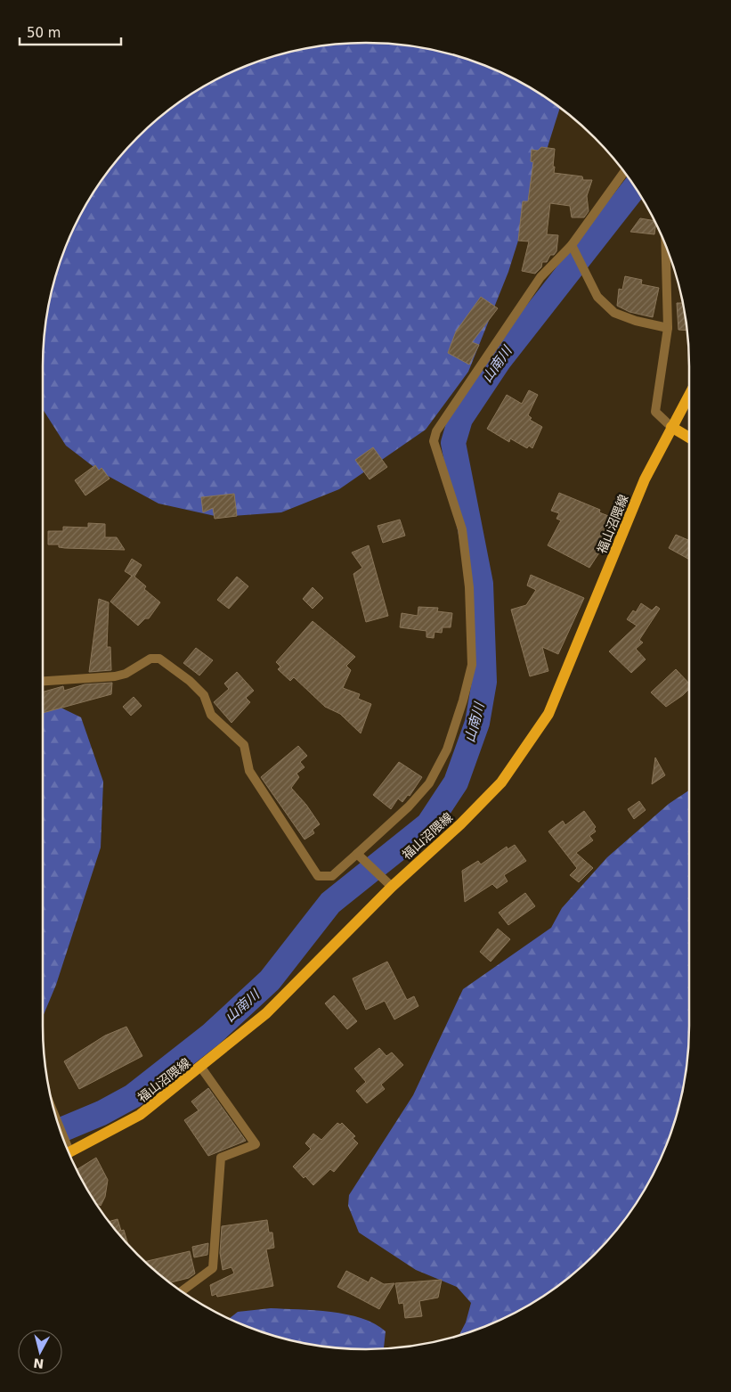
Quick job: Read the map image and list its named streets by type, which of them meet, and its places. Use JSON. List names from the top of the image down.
{
  "streets": {
    "main road": ["福山沼隈線"]
  },
  "water": ["山南川"],
  "scale_bar": "50 m",
  "north": "bottom"
}
